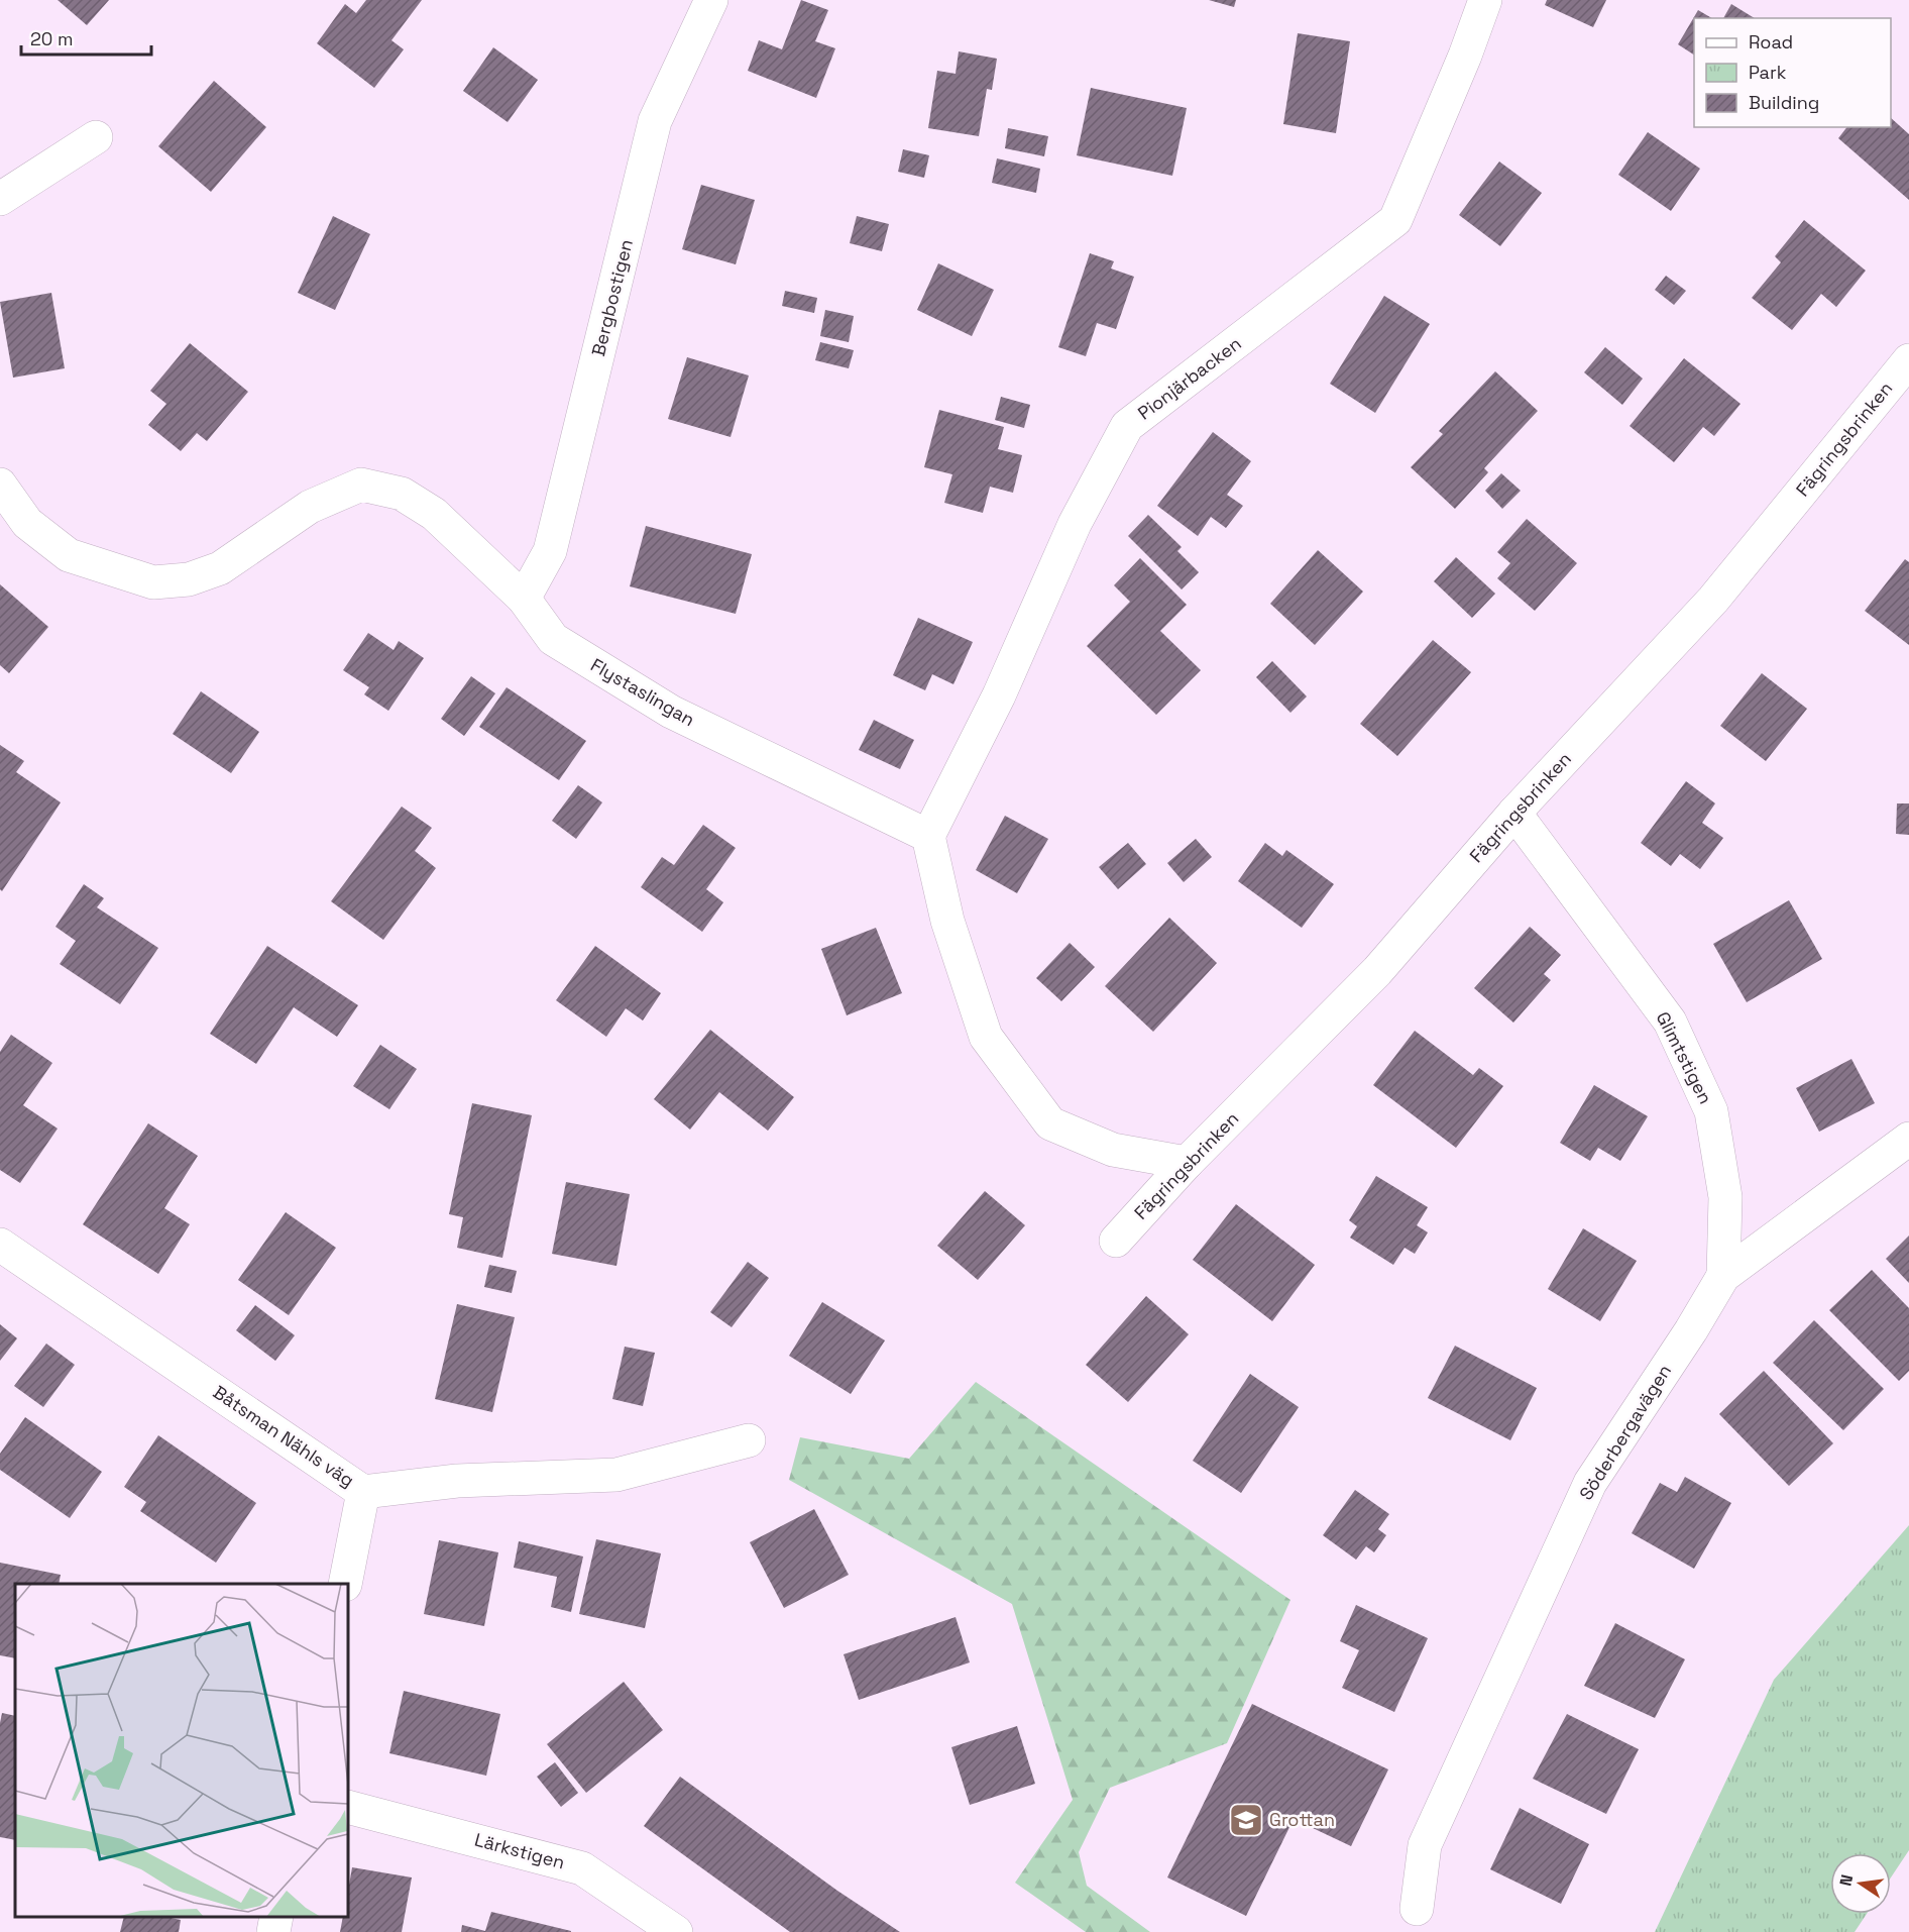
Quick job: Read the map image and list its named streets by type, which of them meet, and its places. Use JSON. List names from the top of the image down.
{
  "streets": {
    "street": [
      "Bergbostigen",
      "Pionjärbacken",
      "Fägringsbrinken",
      "Flystaslingan",
      "Glimtstigen",
      "Söderbergavägen",
      "Båtsman Nähls väg",
      "Lärkstigen"
    ]
  },
  "crossings": [
    ["Bergbostigen", "Flystaslingan"],
    ["Pionjärbacken", "Flystaslingan"],
    ["Fägringsbrinken", "Glimtstigen"],
    ["Glimtstigen", "Söderbergavägen"]
  ],
  "places": {
    "school or university": ["Grottan"]
  },
  "legend": ["Road", "Park", "Building"],
  "scale_bar": "20 m",
  "north": "left"
}
